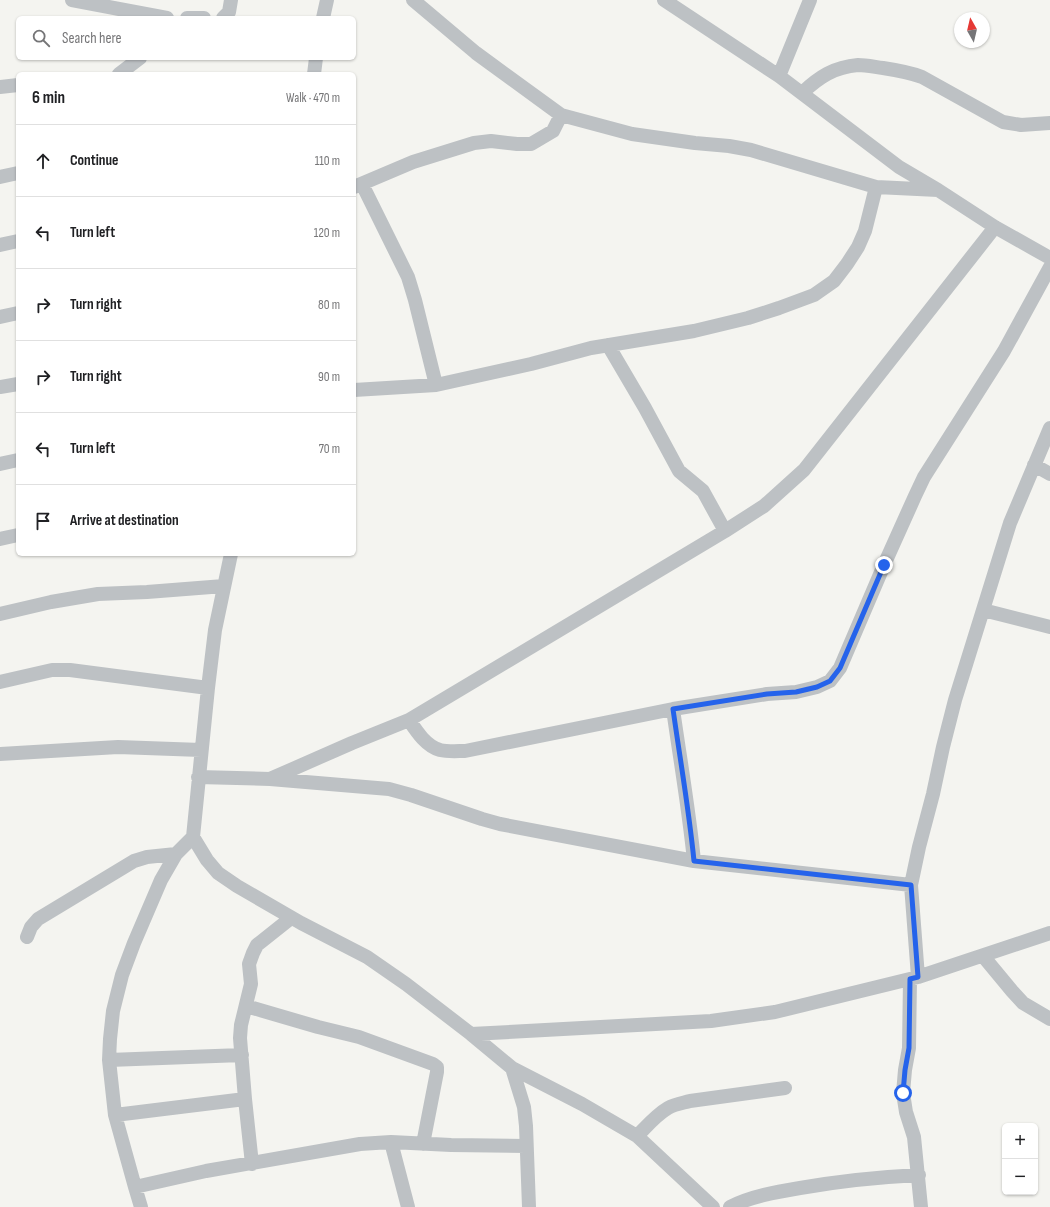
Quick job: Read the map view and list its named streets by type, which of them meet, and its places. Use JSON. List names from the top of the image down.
{
  "north": "top",
  "page": {
    "search": "Search here",
    "heading": ["6 min", "Walk · 470 m"],
    "list": [
      ["Continue", "110 m"],
      ["Turn left", "120 m"],
      ["Turn right", "80 m"],
      ["Turn right", "90 m"],
      ["Turn left", "70 m"],
      "Arrive at destination"
    ],
    "map_buttons": ["+", "−"]
  }
}
